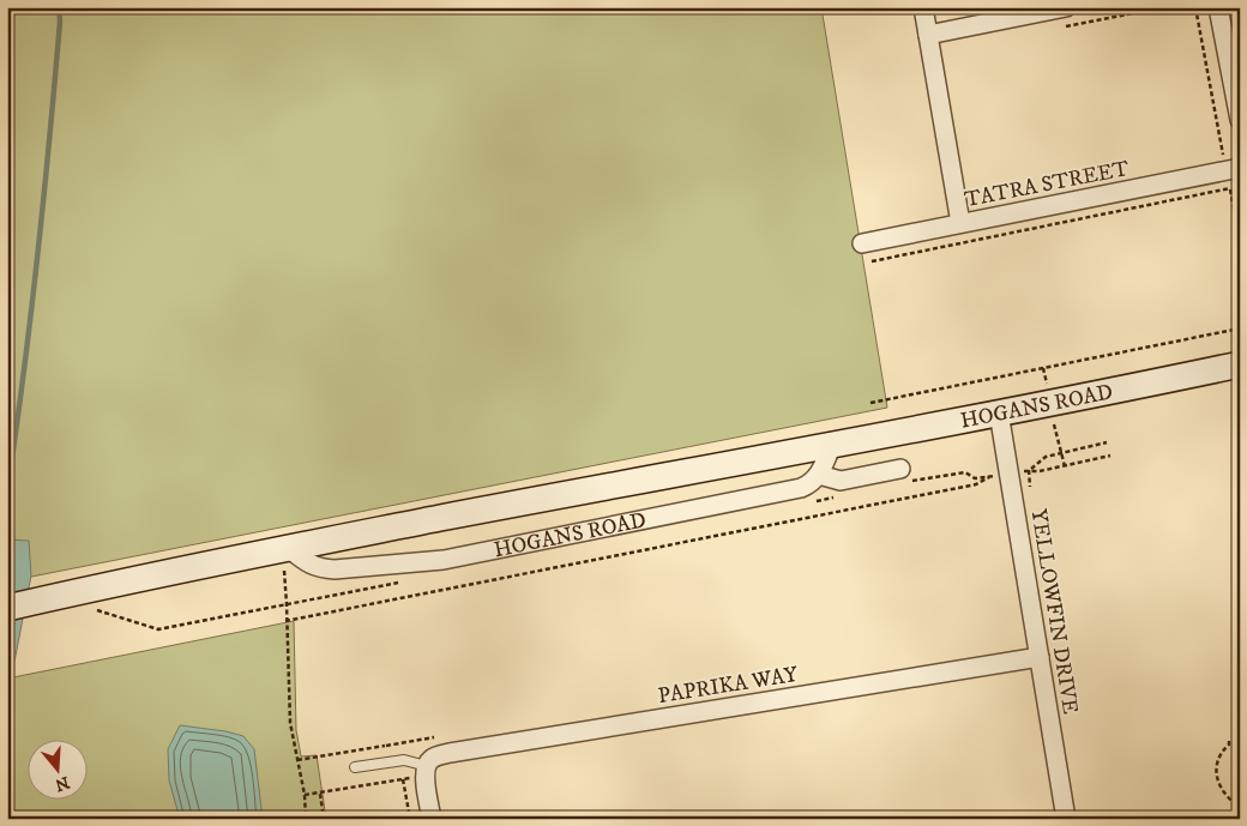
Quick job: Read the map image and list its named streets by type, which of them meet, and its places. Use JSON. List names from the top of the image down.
{
  "streets": {
    "street": [
      "TATRA STREET",
      "HOGANS ROAD",
      "YELLOWFIN DRIVE",
      "PAPRIKA WAY"
    ]
  },
  "crossings": [
    ["HOGANS ROAD", "YELLOWFIN DRIVE"],
    ["YELLOWFIN DRIVE", "PAPRIKA WAY"]
  ],
  "north": "bottom"
}
